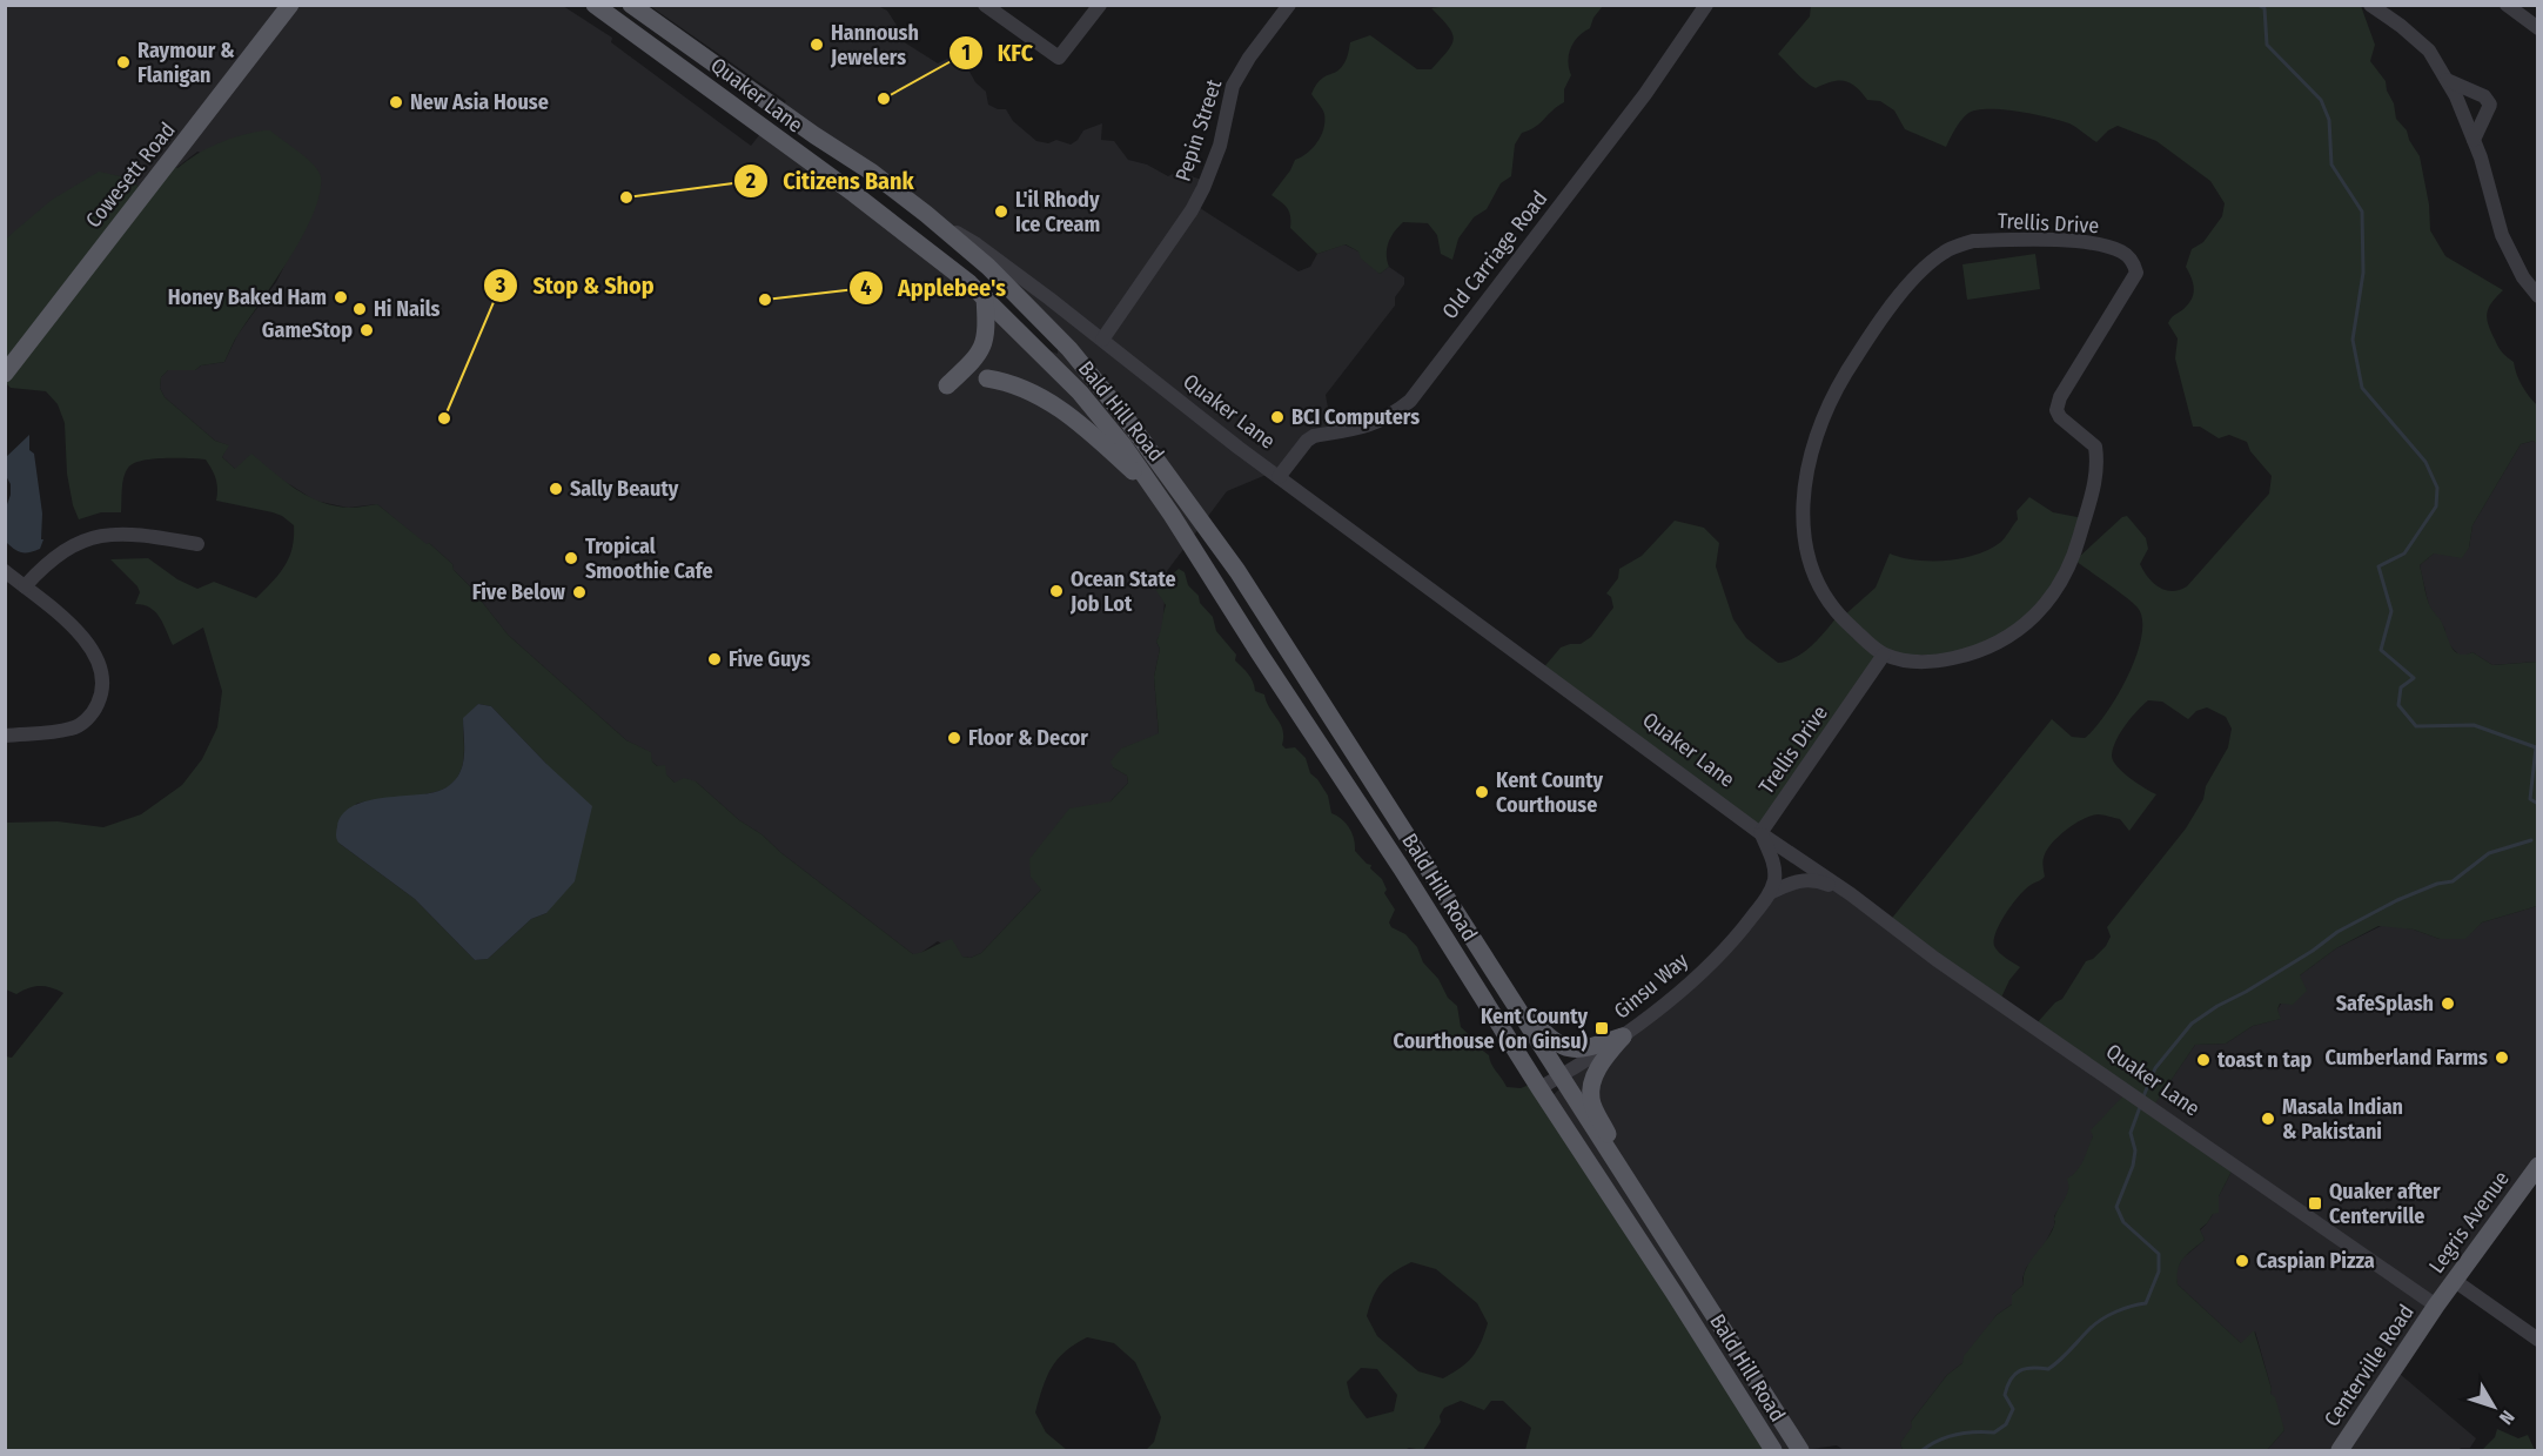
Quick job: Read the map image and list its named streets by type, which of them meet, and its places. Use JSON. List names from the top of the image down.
{
  "streets": {
    "main road": [
      "Quaker Lane",
      "Cowesett Road",
      "Bald Hill Road",
      "Legris Avenue",
      "Centerville Road"
    ],
    "street": [
      "Pepin Street",
      "Trellis Drive",
      "Old Carriage Road",
      "Ginsu Way"
    ]
  },
  "crossings": [
    ["Quaker Lane", "Pepin Street"],
    ["Quaker Lane", "Trellis Drive"],
    ["Quaker Lane", "Old Carriage Road"],
    ["Quaker Lane", "Bald Hill Road"],
    ["Quaker Lane", "Ginsu Way"],
    ["Quaker Lane", "Legris Avenue"],
    ["Quaker Lane", "Centerville Road"],
    ["Bald Hill Road", "Ginsu Way"],
    ["Legris Avenue", "Centerville Road"]
  ],
  "places": {
    "other": [
      "Hannoush Jewelers",
      "Raymour & Flanigan",
      "KFC",
      "New Asia House",
      "Citizens Bank",
      "L'il Rhody Ice Cream",
      "Honey Baked Ham",
      "Applebee's",
      "Hi Nails",
      "GameStop",
      "BCI Computers",
      "Stop & Shop",
      "Sally Beauty",
      "Tropical Smoothie Cafe",
      "Ocean State Job Lot",
      "Five Below",
      "Five Guys",
      "Floor & Decor",
      "Kent County Courthouse",
      "SafeSplash",
      "Cumberland Farms",
      "toast n tap",
      "Masala Indian & Pakistani",
      "Caspian Pizza"
    ],
    "transit": ["Kent County Courthouse (on Ginsu)", "Quaker after Centerville"]
  },
  "north": "bottom right"
}
